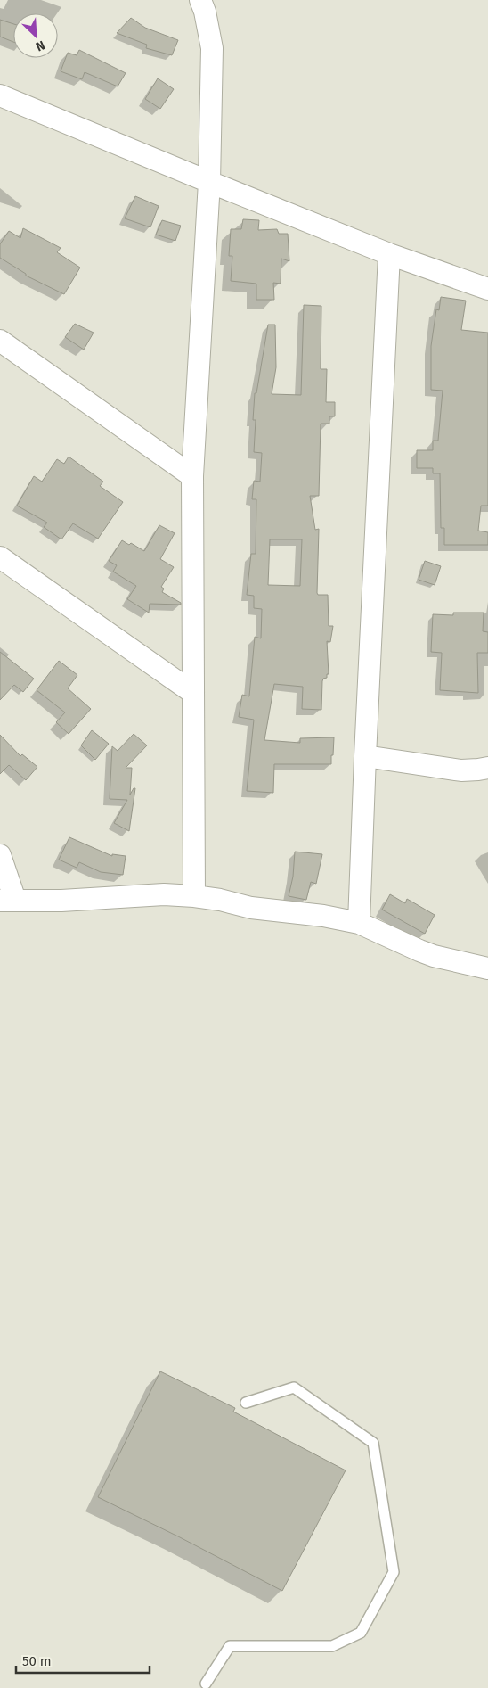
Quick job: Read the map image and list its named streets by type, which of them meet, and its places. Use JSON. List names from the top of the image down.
{
  "scale_bar": "50 m",
  "north": "bottom right"
}
